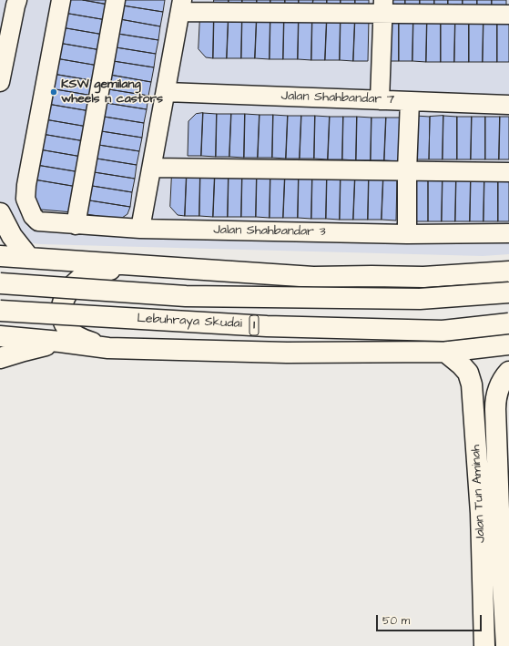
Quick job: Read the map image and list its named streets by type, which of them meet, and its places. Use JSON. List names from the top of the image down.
{
  "streets": {
    "main road": ["Lebuhraya Skudai", "1", "Jalan Tun Aminah"],
    "street": ["Jalan Shahbandar 7", "Jalan Shahbandar 3"]
  },
  "places": ["KSW gemilang wheels n castors"],
  "scale_bar": "50 m"
}
